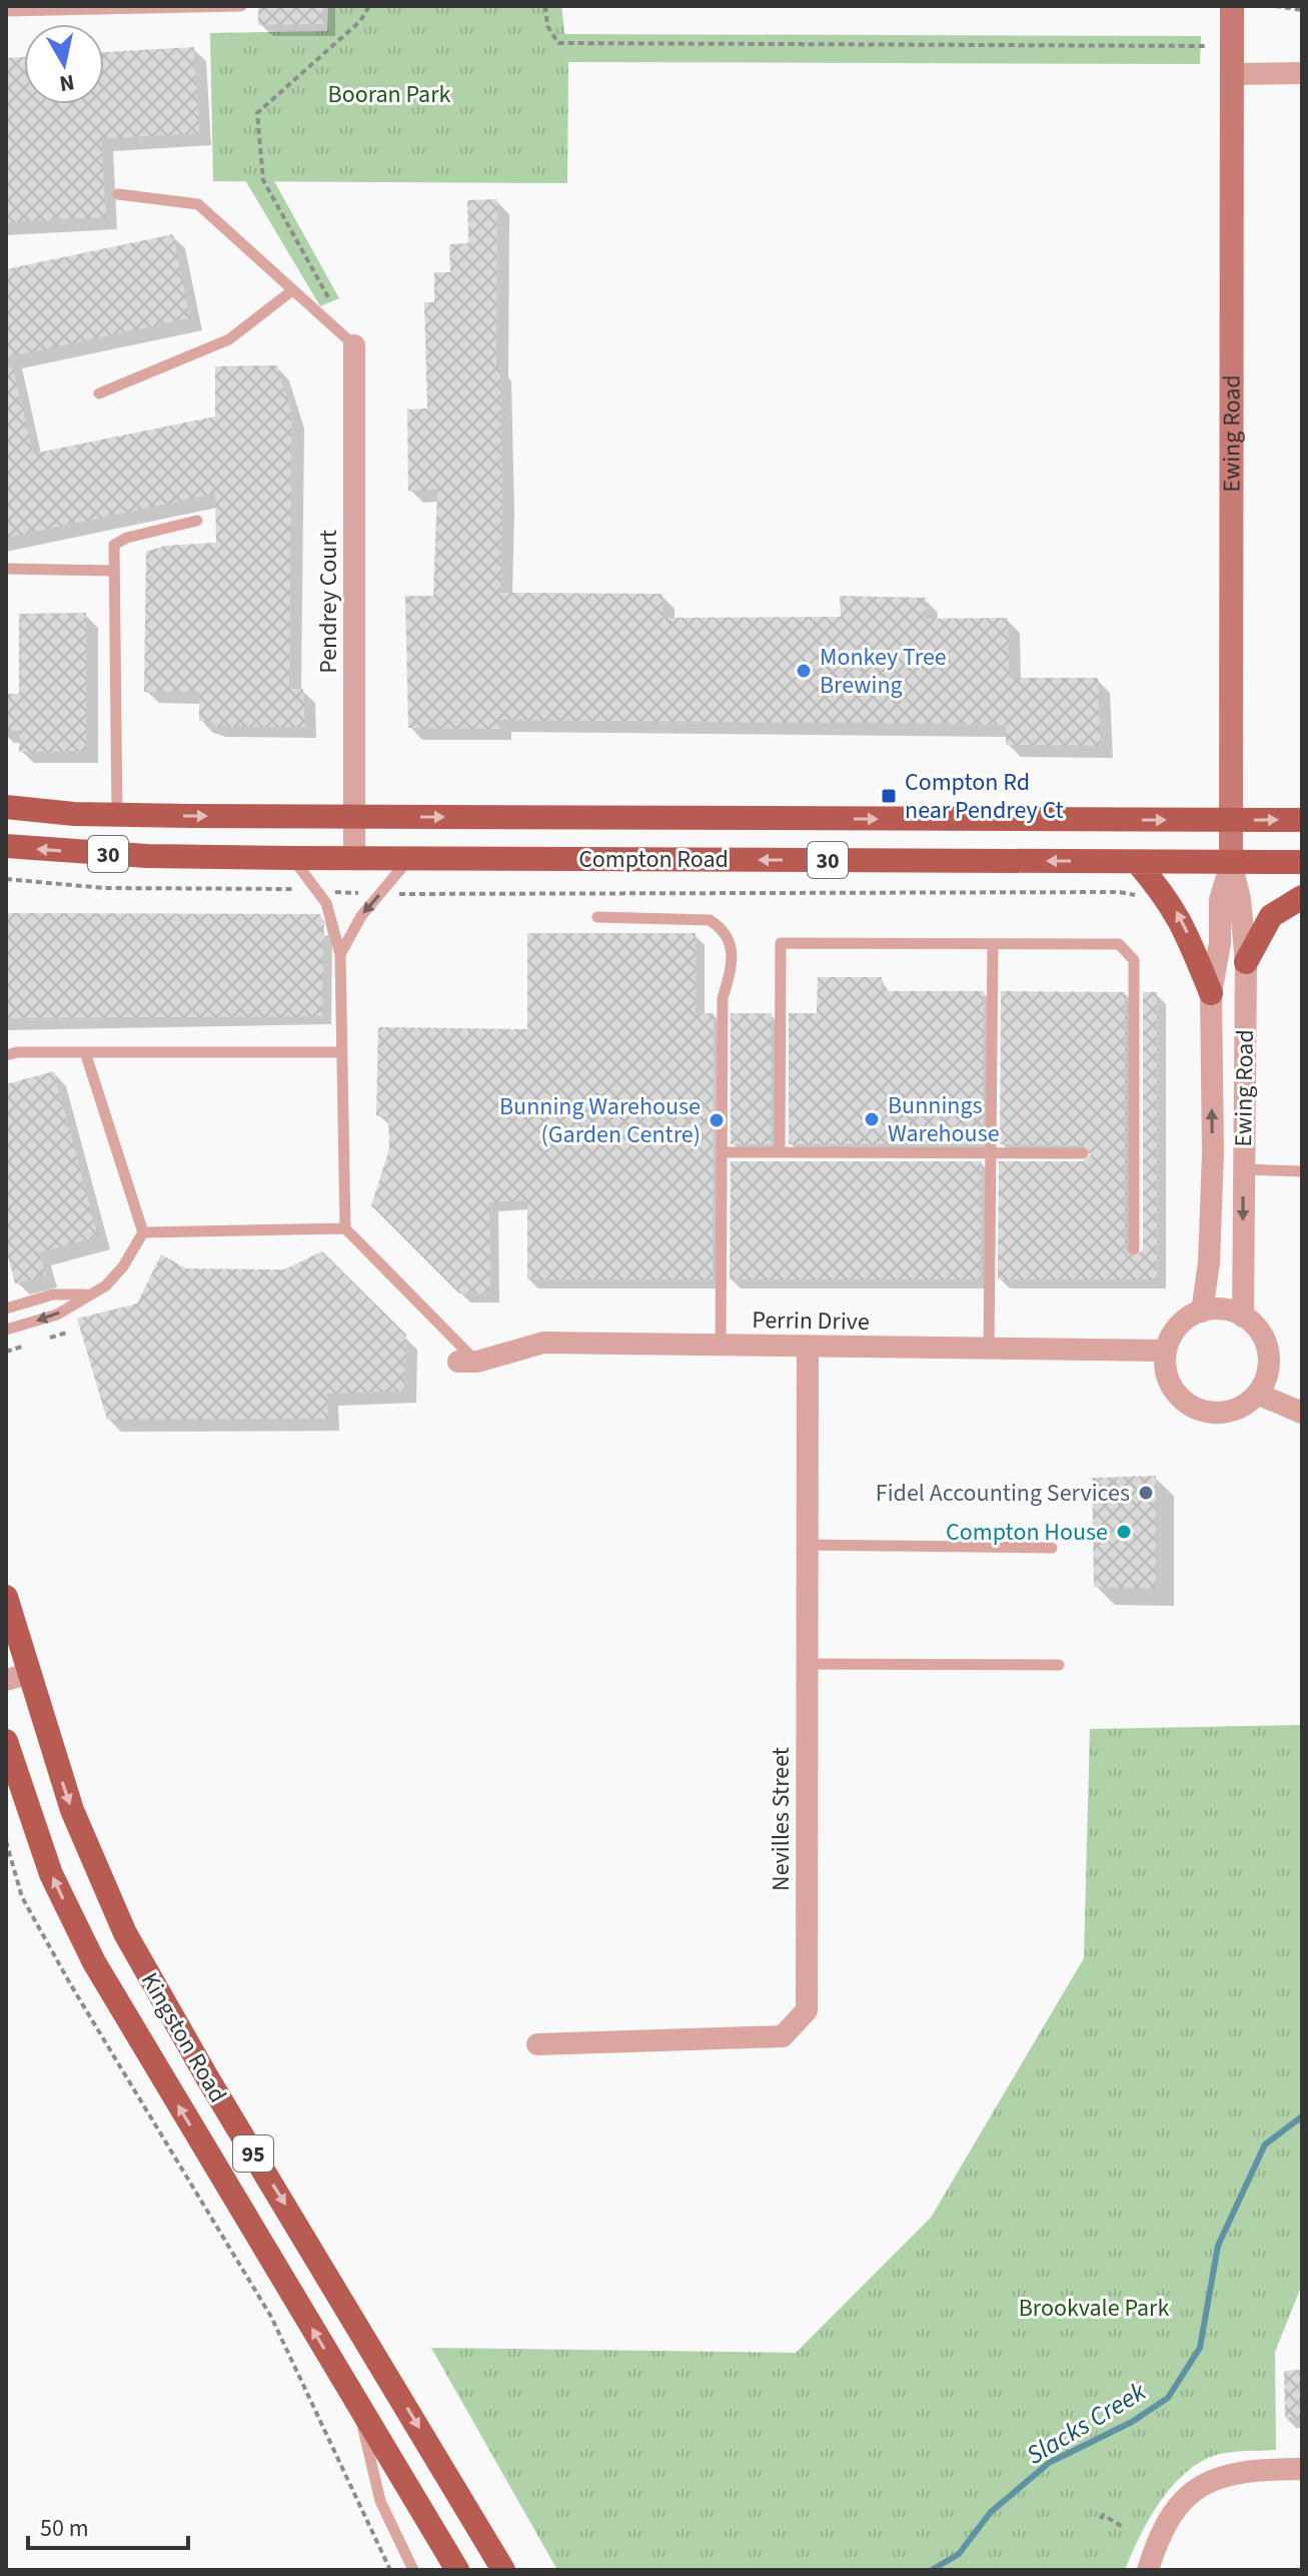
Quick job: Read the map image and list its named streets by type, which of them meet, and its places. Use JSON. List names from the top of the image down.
{
  "streets": {
    "main road": [
      "Ewing Road",
      "30",
      "Compton Road",
      "Kingston Road",
      "95"
    ],
    "street": ["Pendrey Court", "Perrin Drive", "Nevilles Street"]
  },
  "crossings": [
    ["Ewing Road", "Compton Road"],
    ["Ewing Road", "Perrin Drive"],
    ["Pendrey Court", "Compton Road"],
    ["Perrin Drive", "Nevilles Street"]
  ],
  "water": ["Slacks Creek"],
  "parks": ["Booran Park", "Brookvale Park"],
  "places": {
    "other": [
      "Monkey Tree Brewing",
      "Bunnings Warehouse",
      "Bunning Warehouse (Garden Centre)",
      "Fidel Accounting Services",
      "Compton House"
    ],
    "transit": ["Compton Rd near Pendrey Ct"]
  },
  "scale_bar": "50 m",
  "north": "bottom"
}
